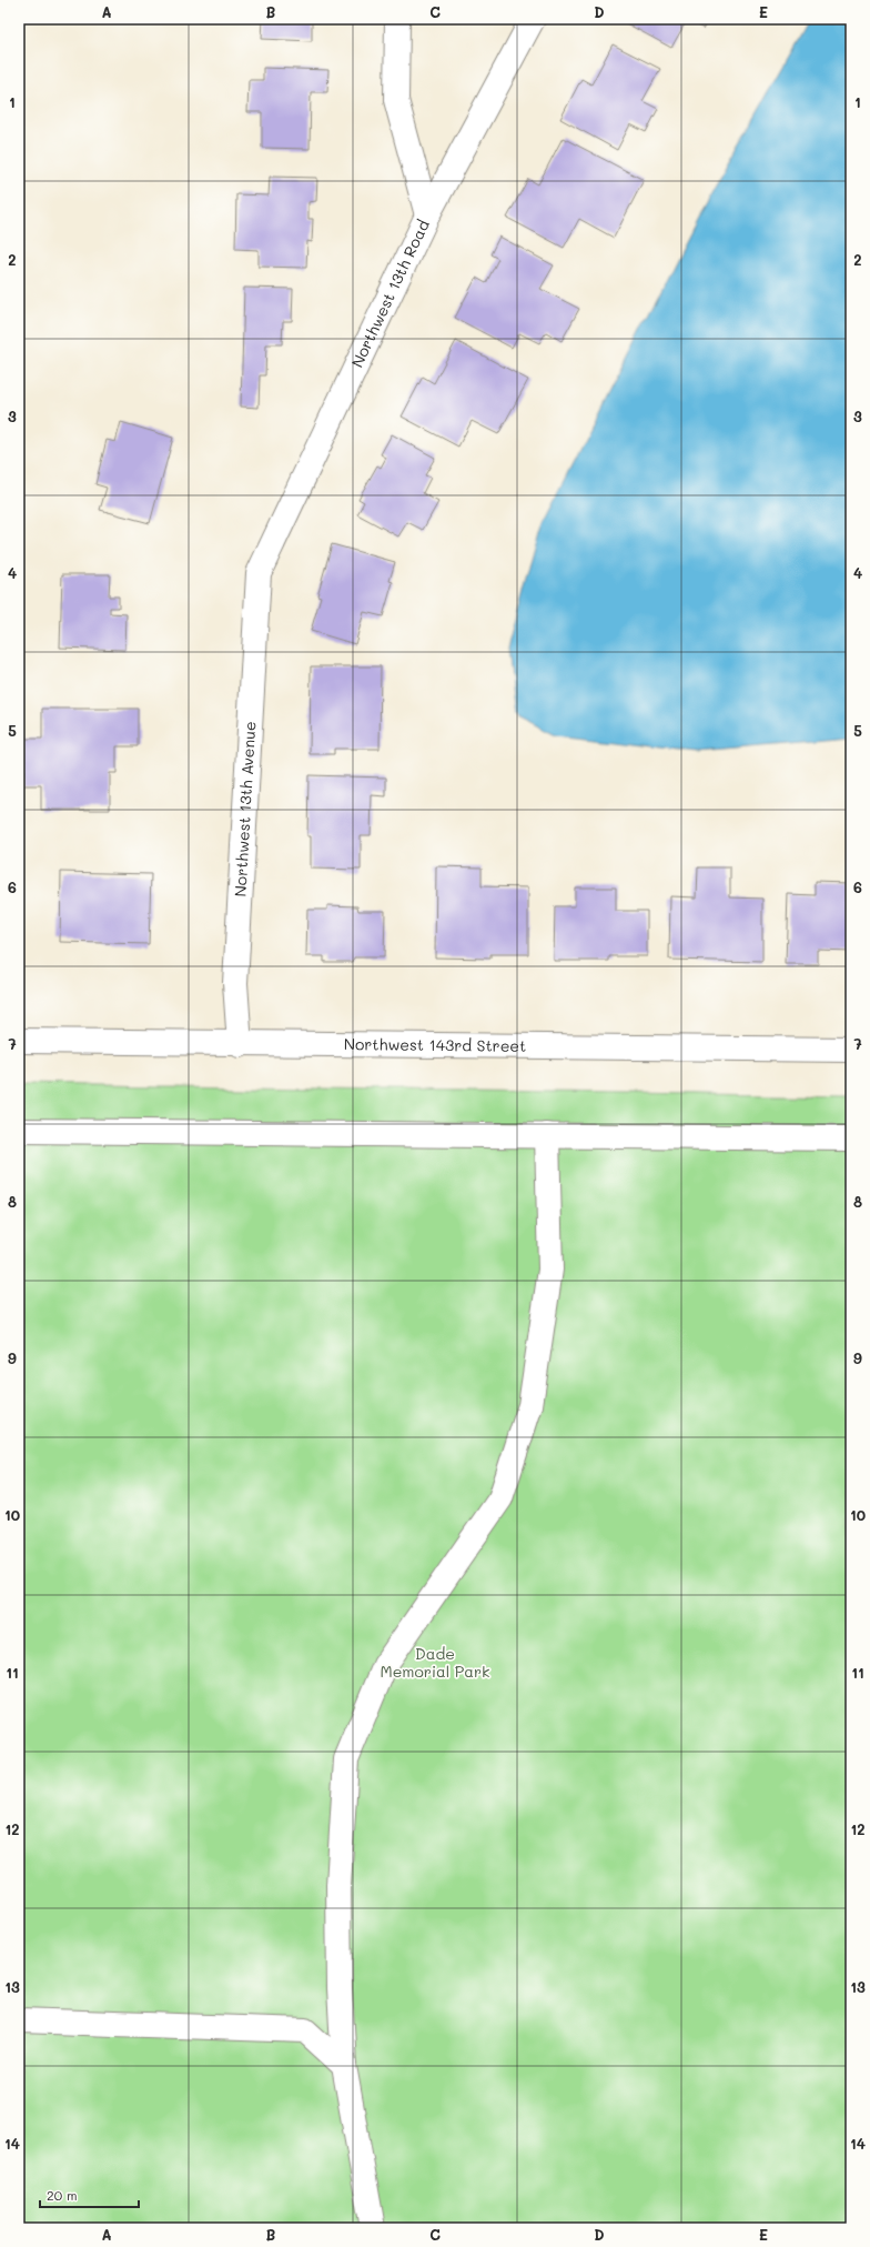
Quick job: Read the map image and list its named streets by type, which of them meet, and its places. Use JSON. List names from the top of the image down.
{
  "streets": {
    "street": ["Northwest 13th Road", "Northwest 13th Avenue", "Northwest 143rd Street"]
  },
  "crossings": [
    ["Northwest 13th Road", "Northwest 13th Avenue"],
    ["Northwest 13th Avenue", "Northwest 143rd Street"]
  ],
  "parks": ["Dade Memorial Park"],
  "scale_bar": "20 m",
  "grid": {
    "columns": [
      "A",
      "B",
      "C",
      "D",
      "E"
    ],
    "rows": [
      "1",
      "2",
      "3",
      "4",
      "5",
      "6",
      "7",
      "8",
      "9",
      "10",
      "11",
      "12",
      "13",
      "14"
    ]
  }
}
